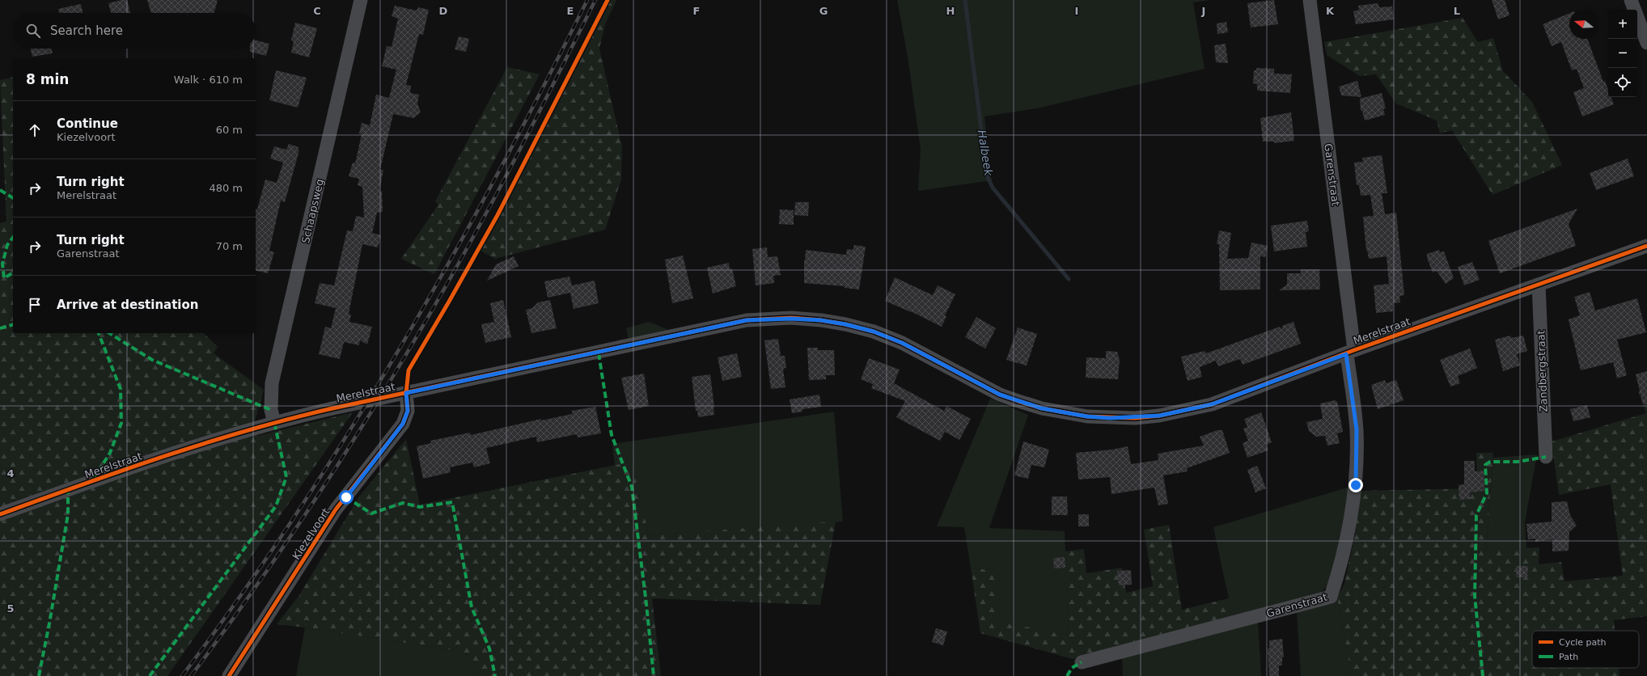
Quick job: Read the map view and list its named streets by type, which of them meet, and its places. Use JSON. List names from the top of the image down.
{
  "streets": {
    "street": [
      "Garenstraat",
      "Schaapsweg",
      "Merelstraat",
      "Zandbergstraat",
      "Kiezelvoort"
    ]
  },
  "crossings": [
    ["Garenstraat", "Merelstraat"],
    ["Schaapsweg", "Merelstraat"],
    ["Merelstraat", "Zandbergstraat"],
    ["Merelstraat", "Kiezelvoort"]
  ],
  "water": ["Halbeek"],
  "legend": ["Cycle path", "Path"],
  "north": "left",
  "page": {
    "map_buttons": ["+", "−"],
    "search": "Search here",
    "heading": ["8 min", "Walk · 610 m"],
    "list": [
      ["Continue", "Kiezelvoort", "60 m"],
      ["Turn right", "Merelstraat", "480 m"],
      ["Turn right", "Garenstraat", "70 m"],
      "Arrive at destination"
    ]
  },
  "grid": {
    "columns": [
      "C",
      "D",
      "E",
      "F",
      "G",
      "H",
      "I",
      "J",
      "K",
      "L"
    ],
    "rows": ["4", "5"]
  }
}
